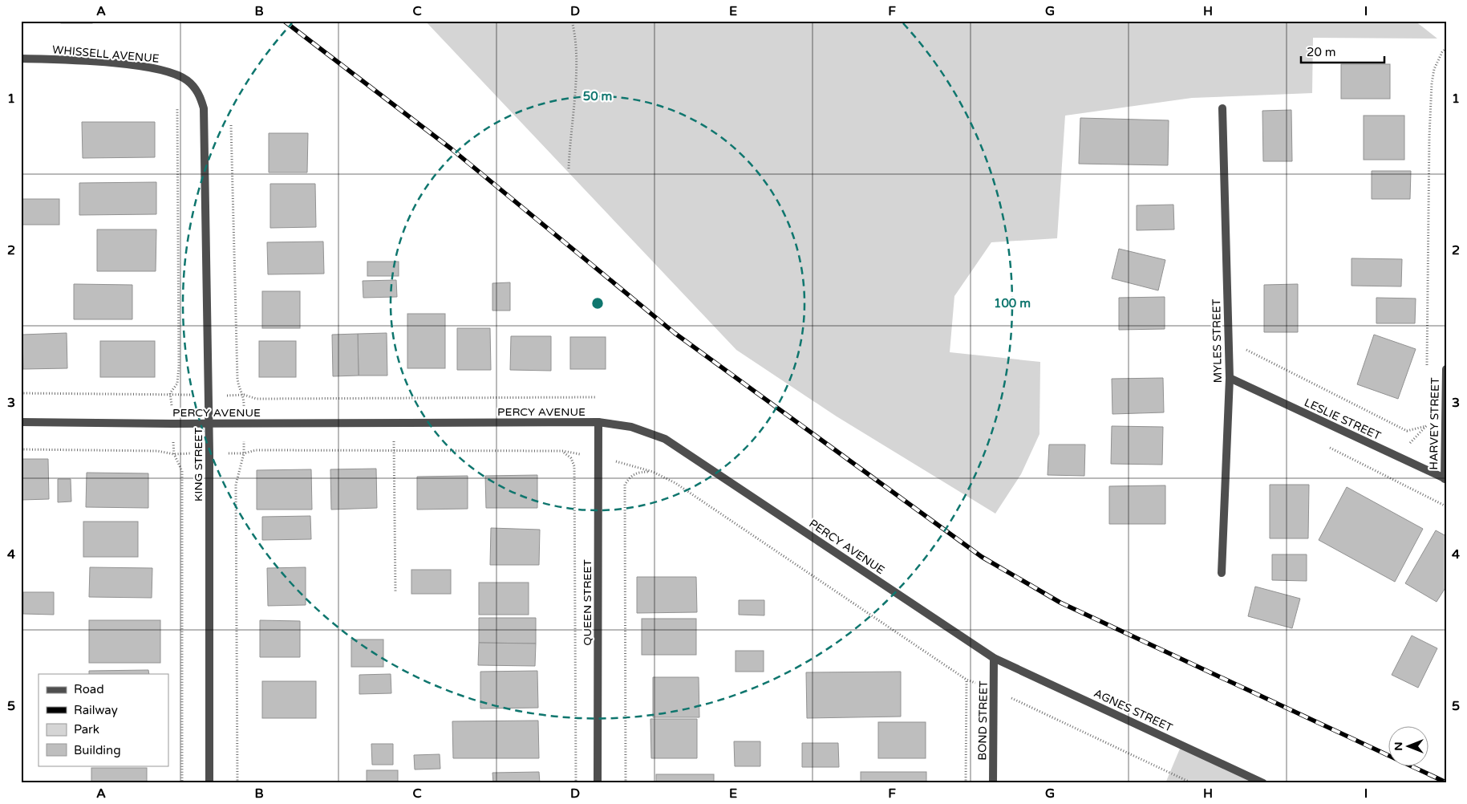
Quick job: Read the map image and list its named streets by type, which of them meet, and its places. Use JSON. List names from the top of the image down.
{
  "streets": {
    "street": [
      "WHISSELL AVENUE",
      "MYLES STREET",
      "PERCY AVENUE",
      "LESLIE STREET",
      "HARVEY STREET",
      "KING STREET",
      "QUEEN STREET",
      "AGNES STREET",
      "BOND STREET"
    ]
  },
  "crossings": [
    ["WHISSELL AVENUE", "KING STREET"],
    ["MYLES STREET", "LESLIE STREET"],
    ["PERCY AVENUE", "KING STREET"],
    ["PERCY AVENUE", "QUEEN STREET"],
    ["PERCY AVENUE", "AGNES STREET"],
    ["PERCY AVENUE", "BOND STREET"],
    ["LESLIE STREET", "HARVEY STREET"],
    ["AGNES STREET", "BOND STREET"]
  ],
  "legend": [
    "Road",
    "Railway",
    "Park",
    "Building"
  ],
  "scale_bar": "20 m",
  "north": "left",
  "grid": {
    "columns": [
      "A",
      "B",
      "C",
      "D",
      "E",
      "F",
      "G",
      "H",
      "I"
    ],
    "rows": [
      "1",
      "2",
      "3",
      "4",
      "5"
    ]
  },
  "rings": ["50 m", "100 m"]
}
